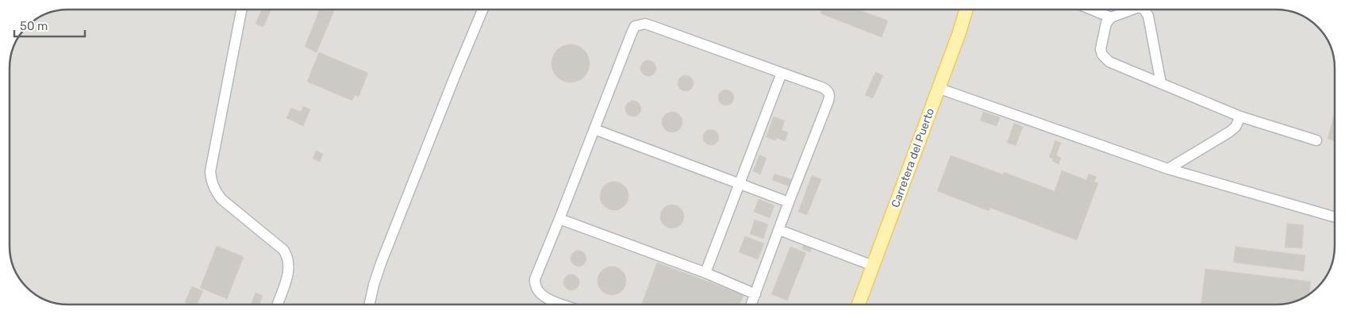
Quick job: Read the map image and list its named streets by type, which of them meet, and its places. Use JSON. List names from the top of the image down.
{
  "streets": {
    "main road": ["Carretera del Puerto"]
  },
  "scale_bar": "50 m"
}
